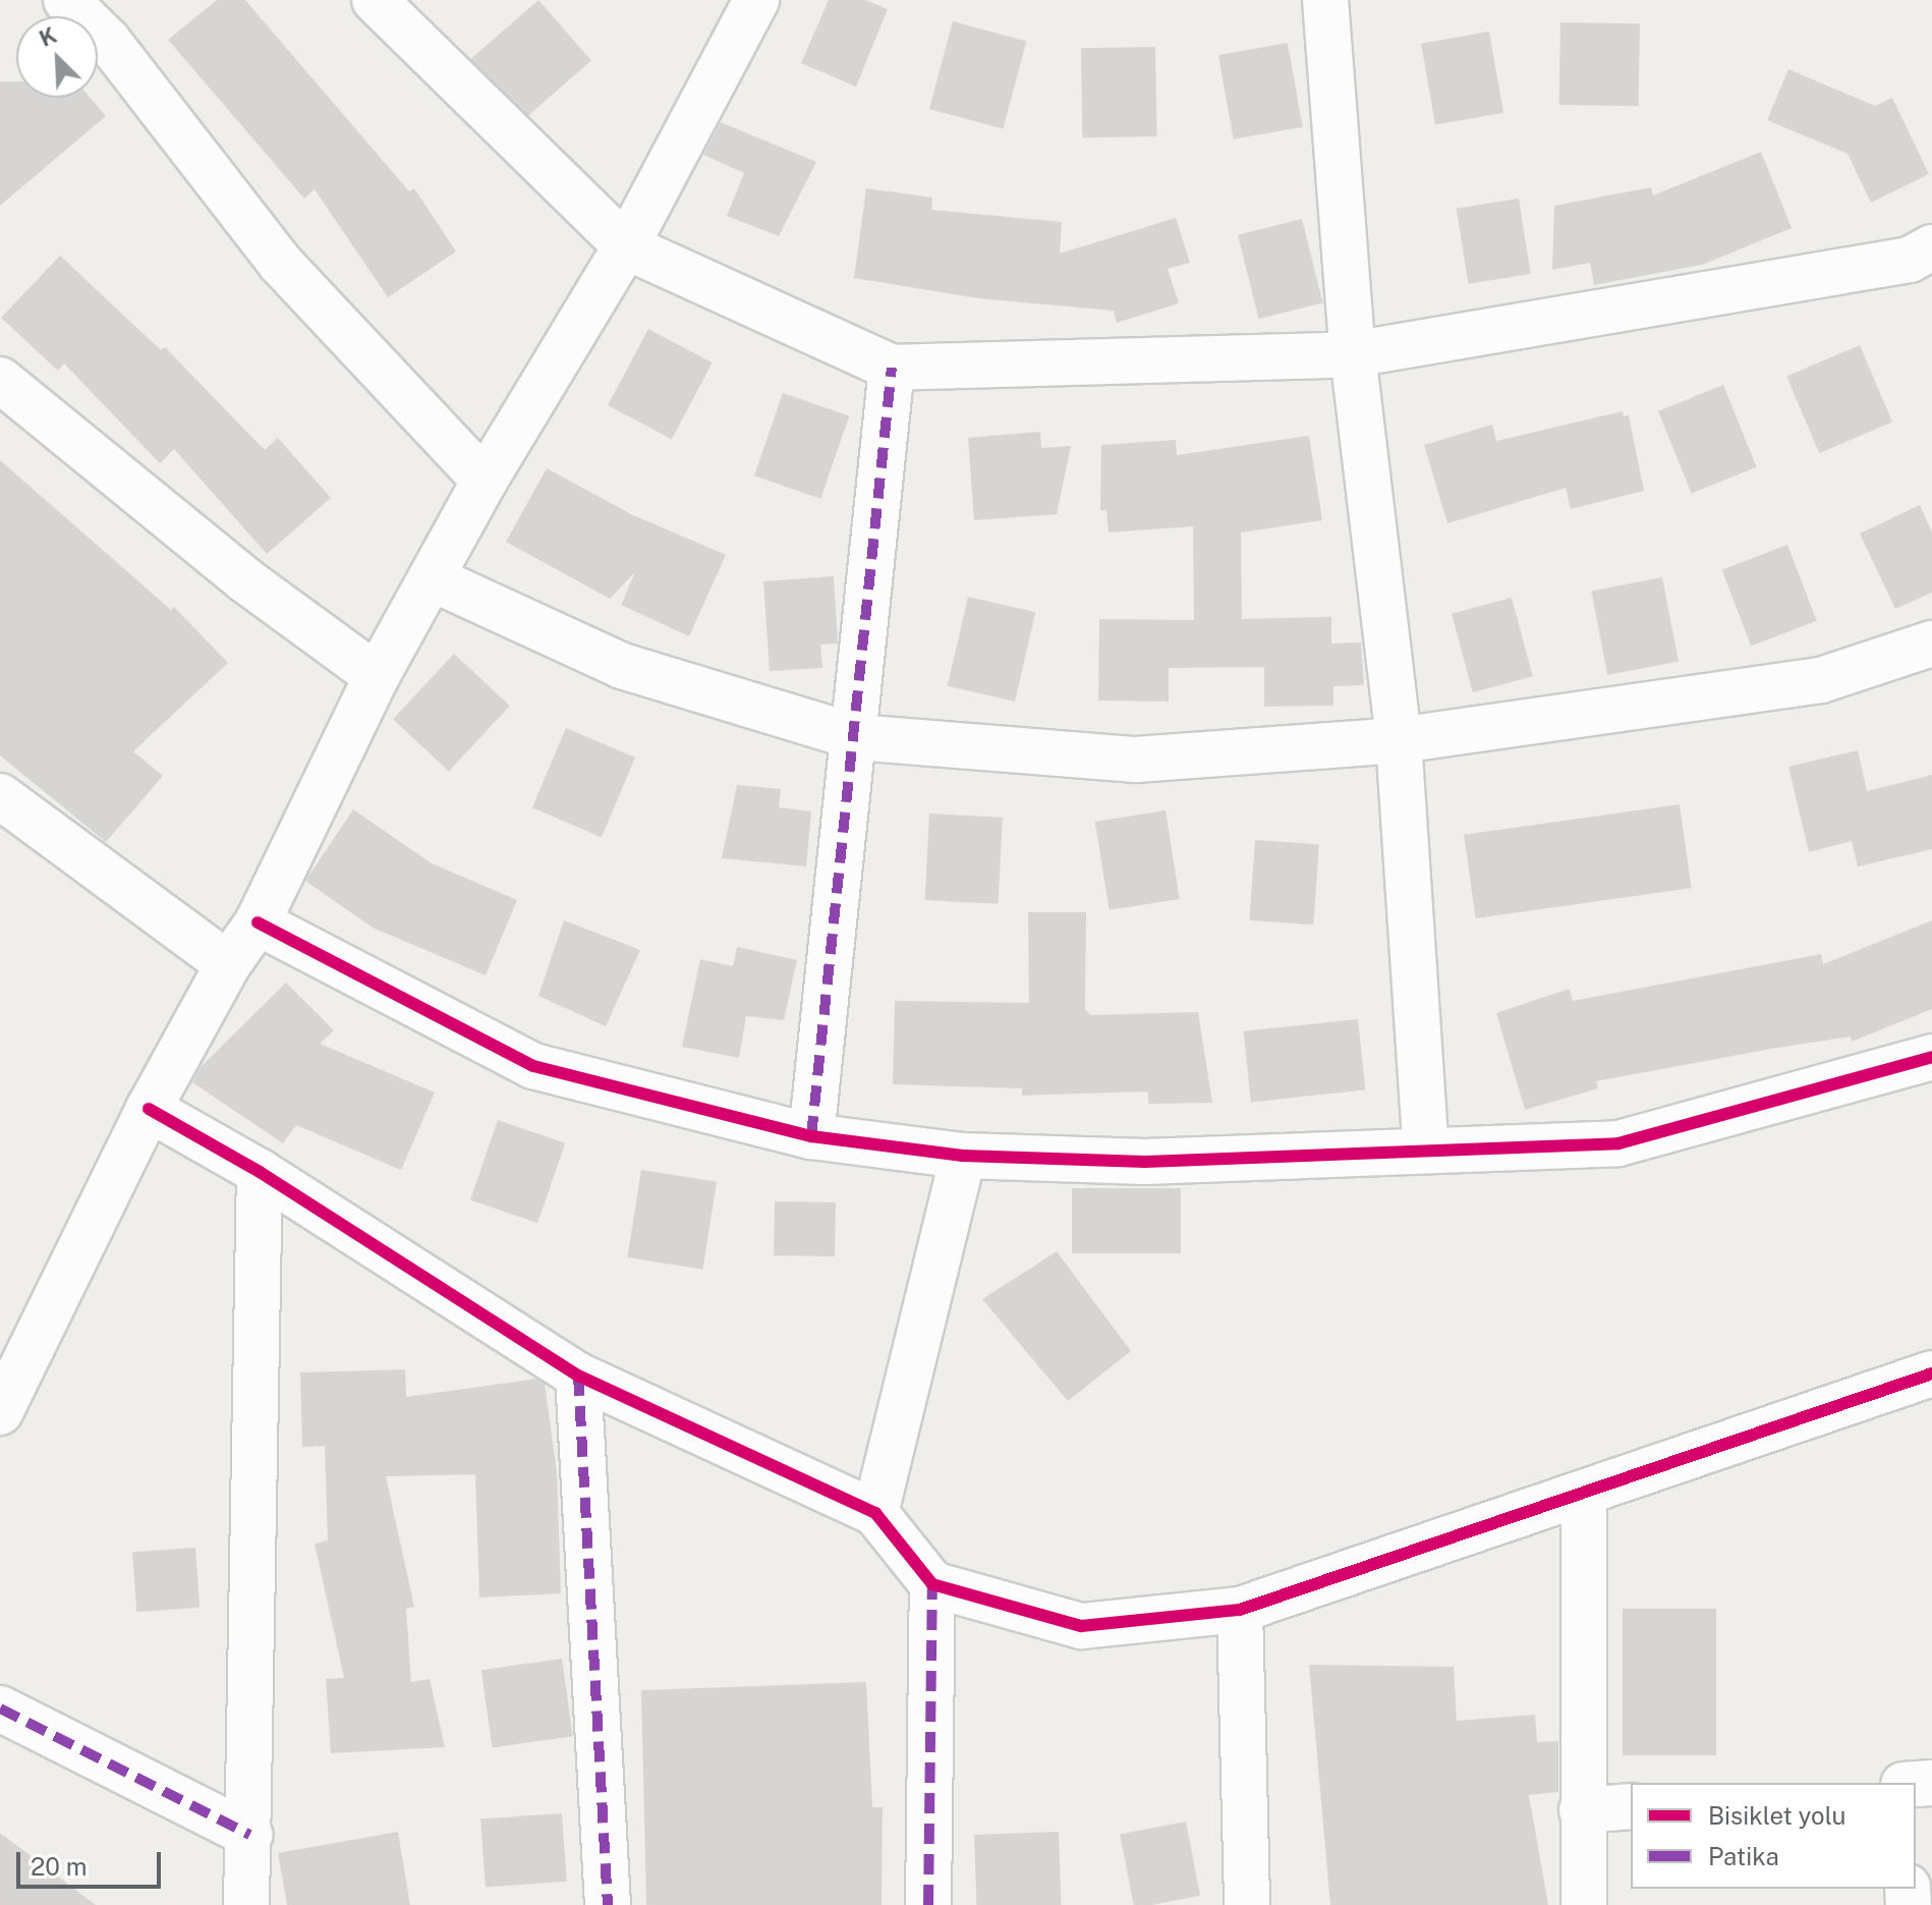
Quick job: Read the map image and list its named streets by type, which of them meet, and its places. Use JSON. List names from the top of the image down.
{
  "legend": ["Bisiklet yolu", "Patika"],
  "scale_bar": "20 m",
  "north": "top left"
}
